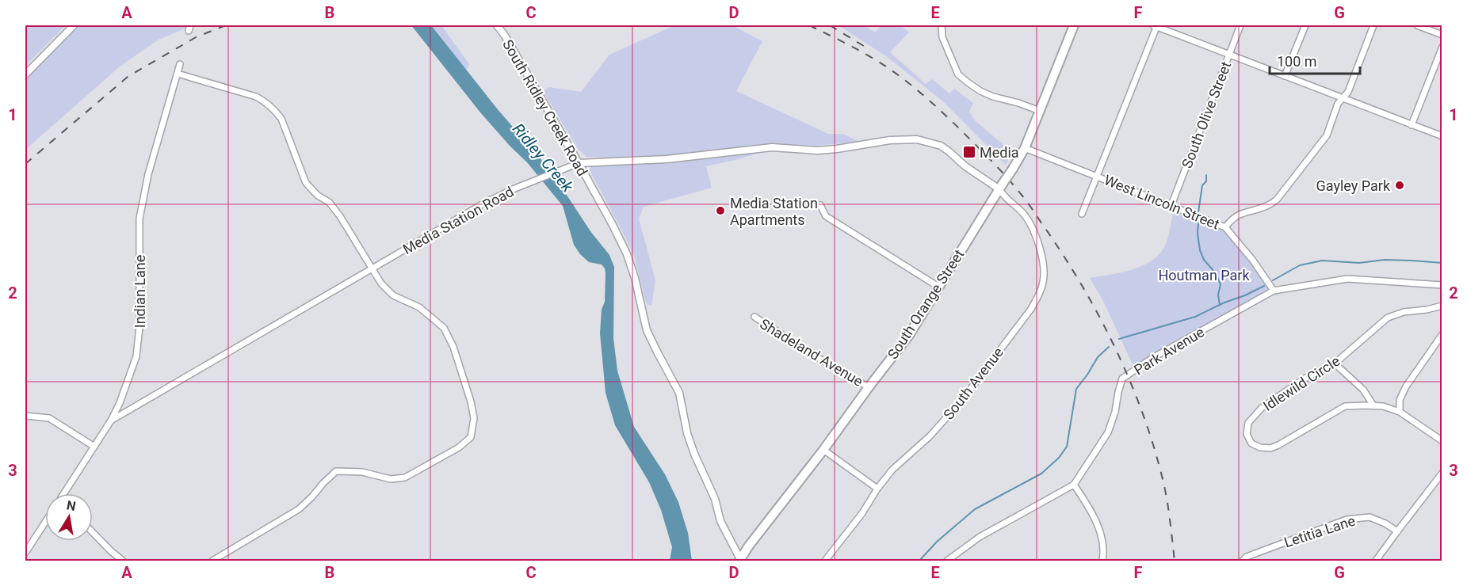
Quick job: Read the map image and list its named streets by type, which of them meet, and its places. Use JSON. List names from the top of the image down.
{
  "streets": {
    "main road": ["South Orange Street"],
    "street": [
      "South Ridley Creek Road",
      "South Olive Street",
      "West Lincoln Street",
      "Media Station Road",
      "Indian Lane",
      "Park Avenue",
      "Shadeland Avenue",
      "South Avenue",
      "Idlewild Circle",
      "Letitia Lane"
    ]
  },
  "crossings": [
    ["South Ridley Creek Road", "Media Station Road"],
    ["South Ridley Creek Road", "South Orange Street"],
    ["South Olive Street", "West Lincoln Street"],
    ["West Lincoln Street", "South Orange Street"],
    ["West Lincoln Street", "Park Avenue"],
    ["Media Station Road", "Indian Lane"],
    ["Media Station Road", "South Orange Street"],
    ["Media Station Road", "South Avenue"],
    ["South Orange Street", "Shadeland Avenue"],
    ["South Orange Street", "South Avenue"]
  ],
  "water": ["Ridley Creek"],
  "parks": ["Houtman Park"],
  "places": {
    "transit": ["Media"],
    "other": ["Gayley Park", "Media Station Apartments"]
  },
  "scale_bar": "100 m",
  "north": "top",
  "grid": {
    "columns": [
      "A",
      "B",
      "C",
      "D",
      "E",
      "F",
      "G"
    ],
    "rows": ["1", "2", "3"]
  }
}
